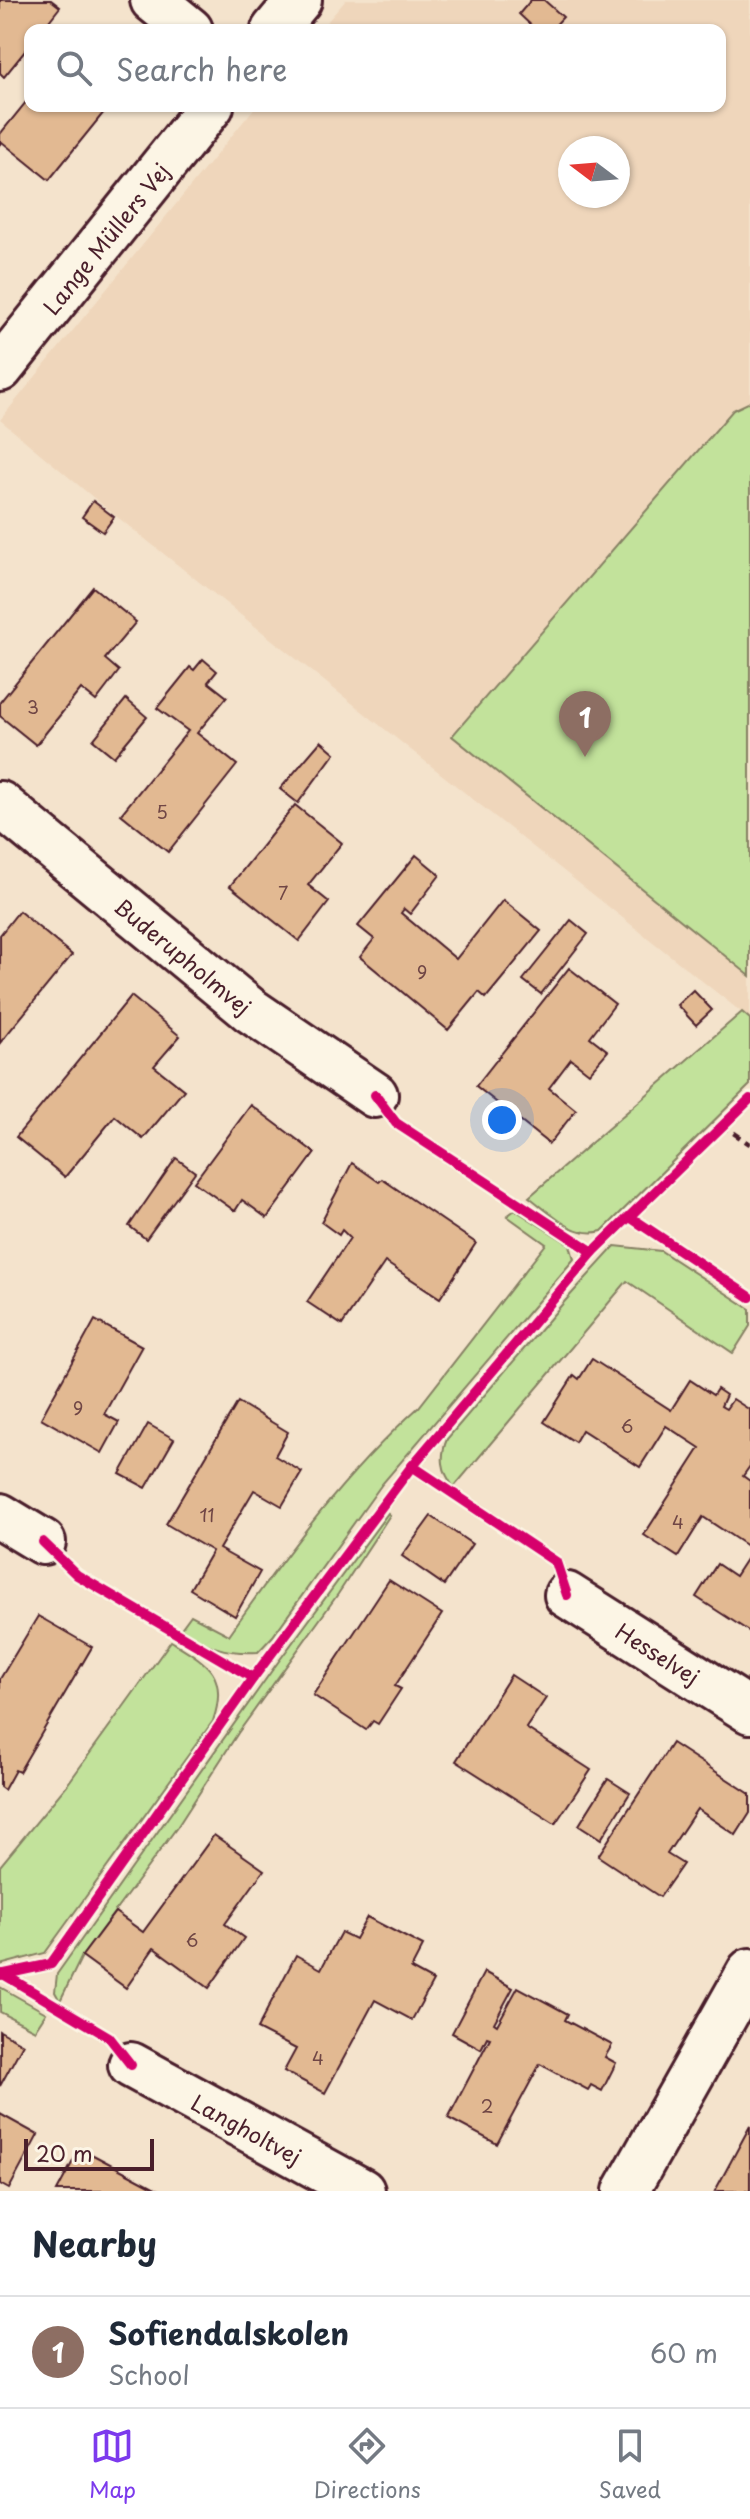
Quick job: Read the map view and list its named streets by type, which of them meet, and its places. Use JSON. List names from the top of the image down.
{
  "streets": {
    "street": [
      "Lange Müllers Vej",
      "Buderupholmvej",
      "Hesselvej",
      "Langholtvej"
    ]
  },
  "house_numbers": [
    "3",
    "5",
    "7",
    "9",
    "9",
    "6",
    "11",
    "4",
    "6",
    "4",
    "2"
  ],
  "scale_bar": "20 m",
  "north": "left",
  "page": {
    "search": "Search here",
    "pins": "1",
    "scale": "20 m",
    "heading": "Nearby",
    "list": [
      {
        "mark": "1",
        "name": "Sofiendalskolen",
        "note": "School",
        "value": "60 m"
      }
    ],
    "nav": ["Map", "Directions", "Saved"]
  }
}
